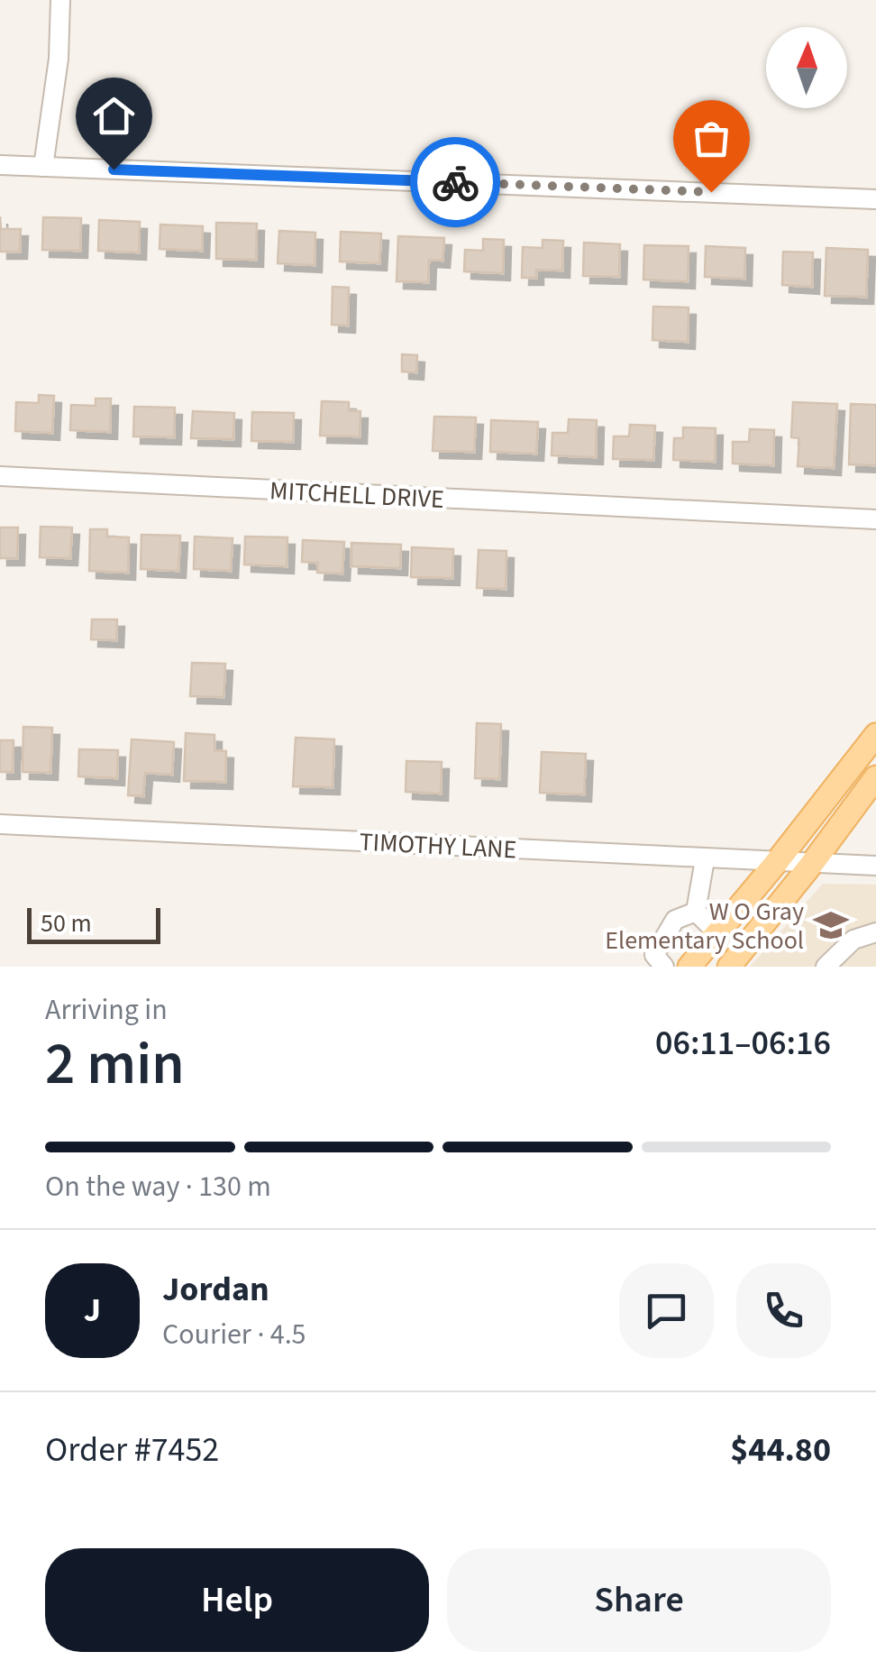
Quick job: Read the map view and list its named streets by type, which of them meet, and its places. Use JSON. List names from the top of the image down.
{
  "streets": {
    "street": ["MITCHELL DRIVE", "TIMOTHY LANE"]
  },
  "places": {
    "school or university": ["W O Gray Elementary School"]
  },
  "scale_bar": "50 m",
  "north": "top",
  "page": {
    "scale": "50 m",
    "heading": ["2 min", "Arriving in", "06:11–06:16"],
    "panel": [
      "Jordan",
      "Courier · 4.5",
      "Order #7452",
      "$44.80"
    ],
    "bar": "On the way · 130 m",
    "round": "J",
    "buttons": ["Help", "Share"]
  }
}
